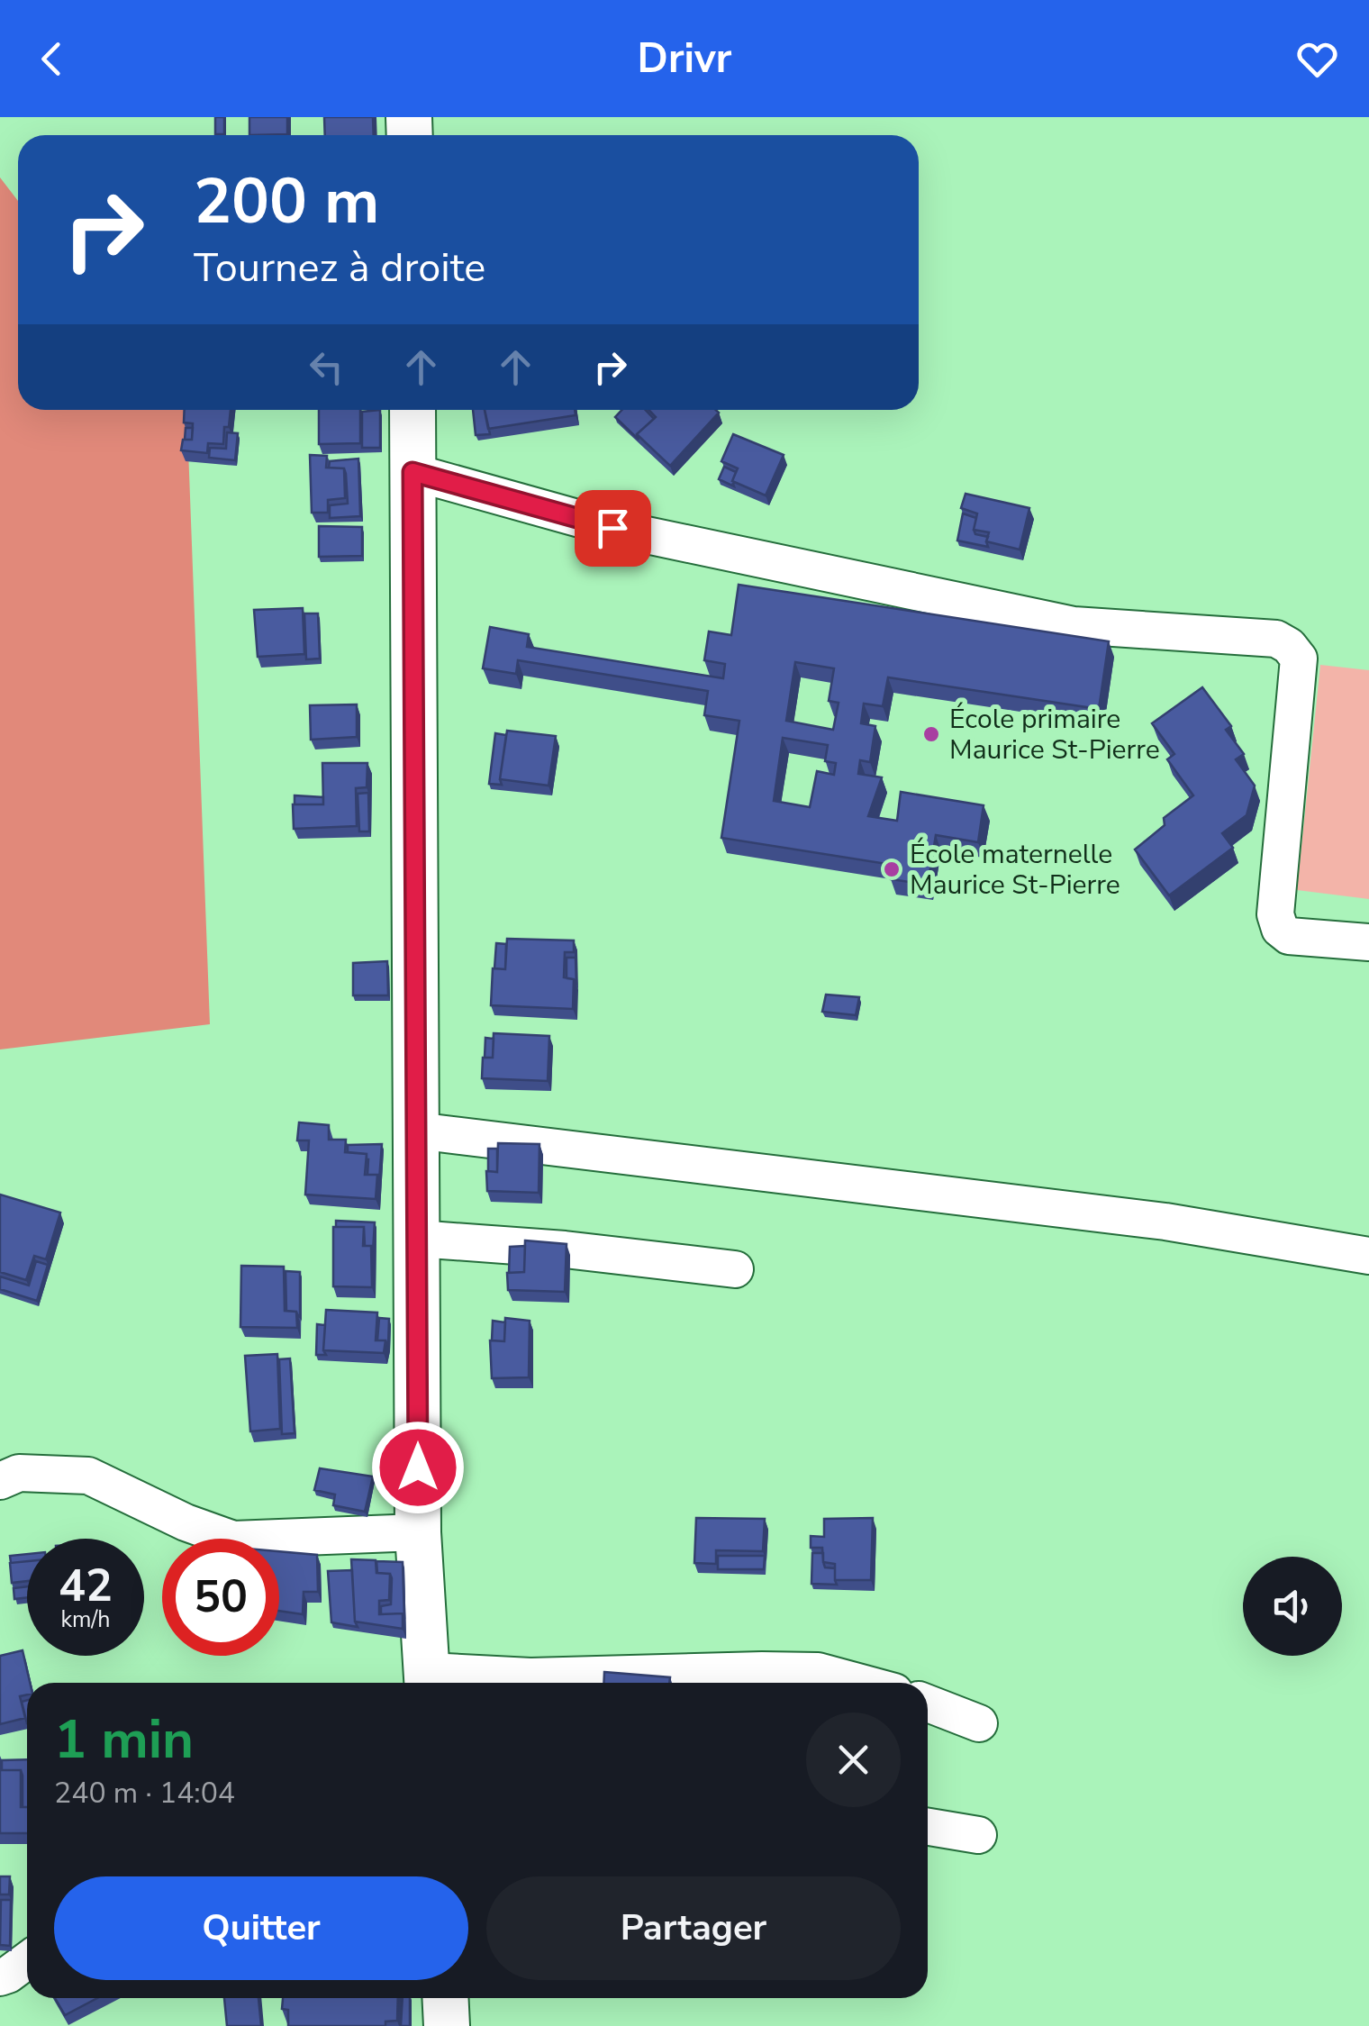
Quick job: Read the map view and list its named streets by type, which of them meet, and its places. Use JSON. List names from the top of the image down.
{
  "places": ["École primaire Maurice St-Pierre", "École maternelle Maurice St-Pierre"],
  "page": {
    "header": "Drivr",
    "turn": ["200 m", "Tournez à droite"],
    "speed": "42 km/h",
    "limit": "50",
    "heading": ["1 min", "240 m · 14:04"],
    "buttons": ["Quitter", "Partager"]
  }
}
